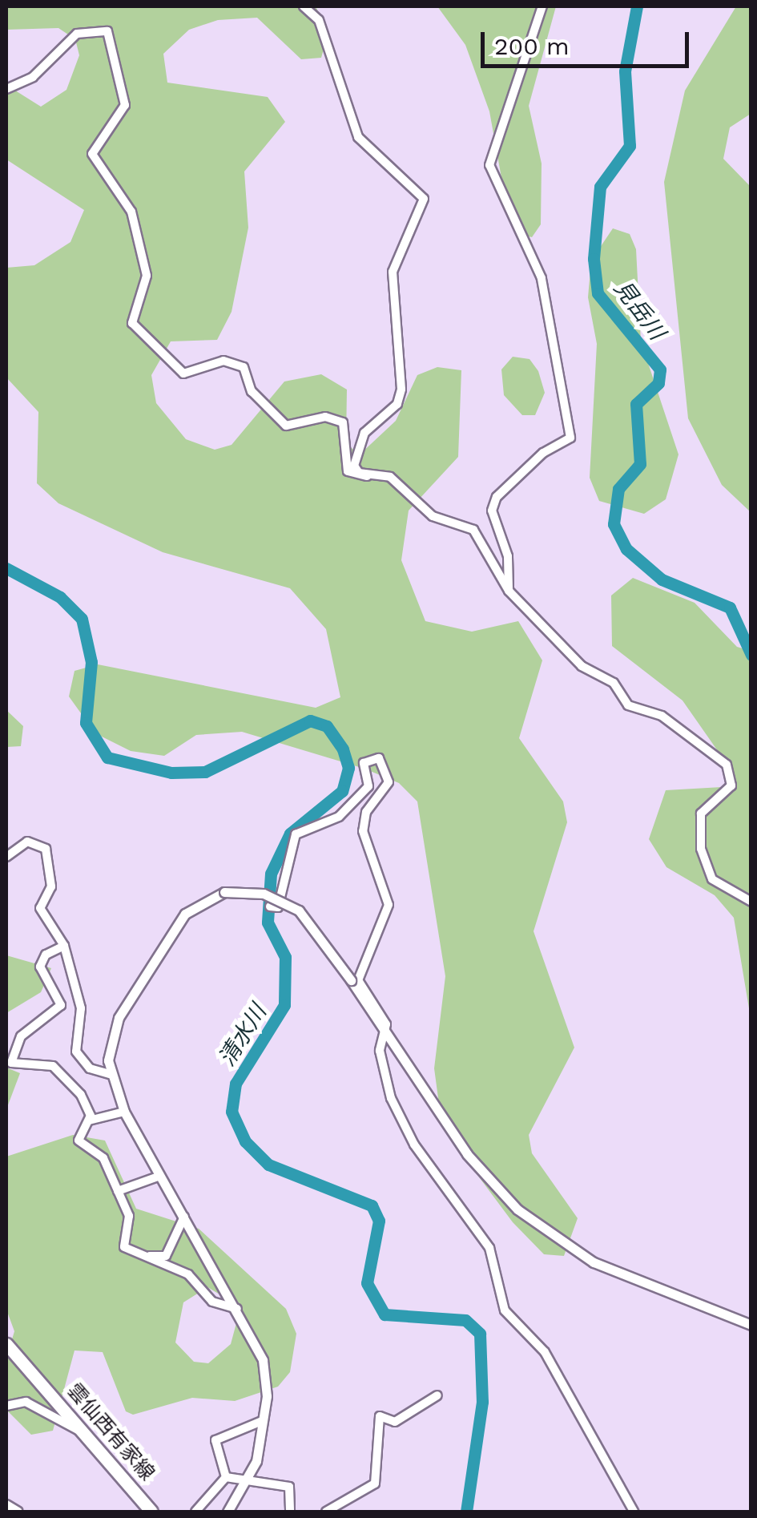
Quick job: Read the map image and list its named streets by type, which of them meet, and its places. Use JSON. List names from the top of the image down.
{
  "streets": {
    "main road": ["雲仙西有家線"]
  },
  "water": ["見岳川", "清水川"],
  "scale_bar": "200 m"
}
